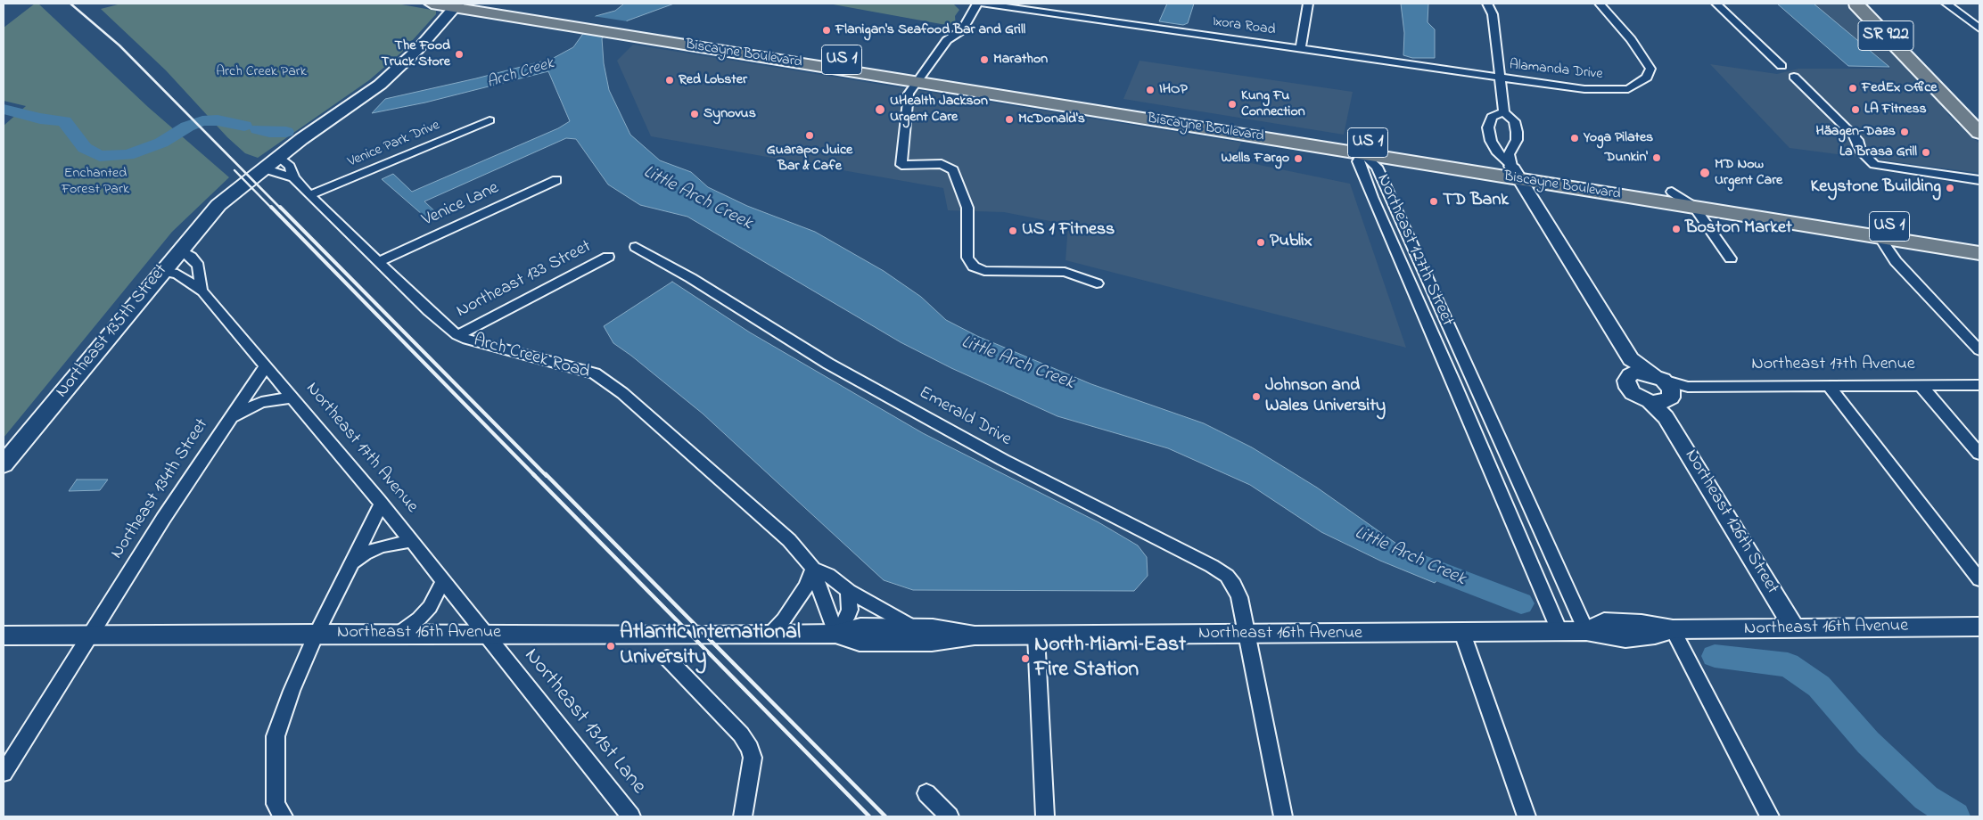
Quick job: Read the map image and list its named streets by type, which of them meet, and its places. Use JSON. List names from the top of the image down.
{
  "streets": {
    "main road": [
      "SR 922",
      "Biscayne Boulevard",
      "US 1",
      "Northeast 135th Street"
    ],
    "street": [
      "Ixora Road",
      "Alamanda Drive",
      "Venice Park Drive",
      "Venice Lane",
      "Northeast 127th Street",
      "Northeast 133 Street",
      "Arch Creek Road",
      "Northeast 17th Avenue",
      "Emerald Drive",
      "Northeast 134th Street",
      "Northeast 126th Street",
      "Northeast 16th Avenue",
      "Northeast 131st Lane"
    ]
  },
  "crossings": [
    ["Ixora Road", "Alamanda Drive"],
    ["Biscayne Boulevard", "Northeast 127th Street"],
    ["Biscayne Boulevard", "Northeast 135th Street"],
    ["Venice Park Drive", "Arch Creek Road"],
    ["Venice Lane", "Arch Creek Road"],
    ["Northeast 127th Street", "Northeast 16th Avenue"],
    ["Northeast 133 Street", "Arch Creek Road"],
    ["Northeast 135th Street", "Arch Creek Road"],
    ["Northeast 135th Street", "Northeast 17th Avenue"],
    ["Arch Creek Road", "Northeast 16th Avenue"],
    ["Northeast 17th Avenue", "Northeast 134th Street"],
    ["Northeast 17th Avenue", "Northeast 16th Avenue"],
    ["Northeast 17th Avenue", "Northeast 131st Lane"],
    ["Emerald Drive", "Northeast 16th Avenue"],
    ["Northeast 134th Street", "Northeast 16th Avenue"],
    ["Northeast 126th Street", "Northeast 16th Avenue"],
    ["Northeast 16th Avenue", "Northeast 131st Lane"]
  ],
  "water": ["Arch Creek", "Little Arch Creek"],
  "parks": ["Arch Creek Park", "Enchanted Forest Park"],
  "places": [
    "Flanigan's Seafood Bar and Grill",
    "The Food Truck Store",
    "Marathon",
    "Red Lobster",
    "FedEx Office",
    "IHOP",
    "Kung Fu Connection",
    "UHealth Jackson Urgent Care",
    "LA Fitness",
    "Synovus",
    "McDonald's",
    "Häagen-Dazs",
    "Guarapo Juice Bar & Cafe",
    "Yoga Pilates",
    "La Brasa Grill",
    "Dunkin'",
    "Wells Fargo",
    "MD Now Urgent Care",
    "Keystone Building",
    "TD Bank",
    "Boston Market",
    "US 1 Fitness",
    "Publix",
    "Johnson and Wales University",
    "Atlantic International University",
    "North Miami East Fire Station"
  ]
}
